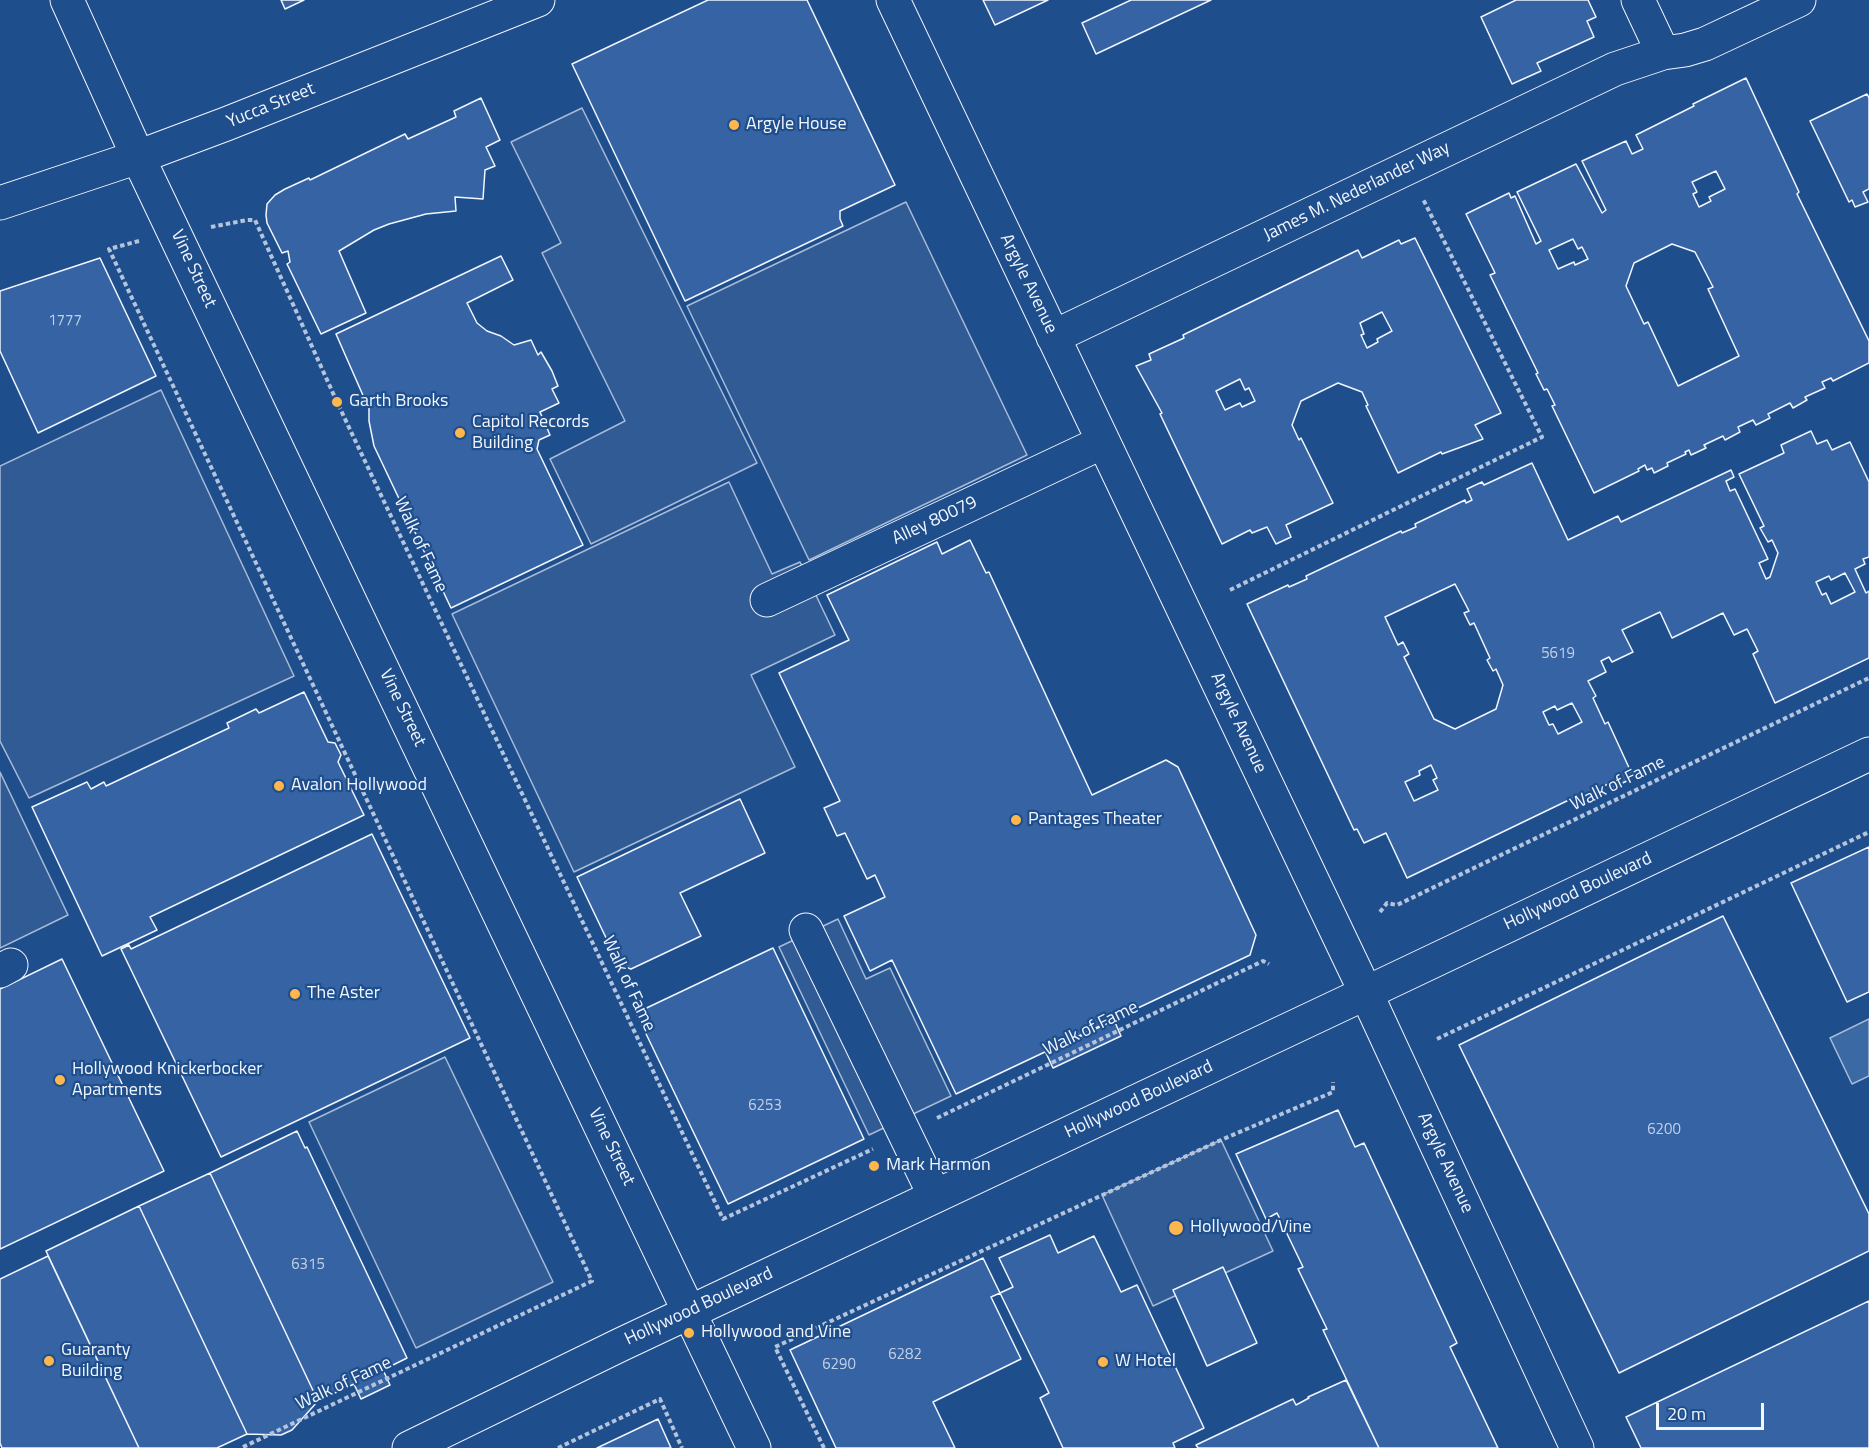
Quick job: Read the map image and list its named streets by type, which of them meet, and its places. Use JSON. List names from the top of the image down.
{
  "streets": {
    "main road": [
      "Yucca Street",
      "James M. Nederlander Way",
      "Vine Street",
      "Argyle Avenue",
      "Alley 80079",
      "Hollywood Boulevard"
    ],
    "path": ["Walk of Fame"]
  },
  "crossings": [
    ["Yucca Street", "Vine Street"],
    ["James M. Nederlander Way", "Argyle Avenue"],
    ["Vine Street", "Hollywood Boulevard"],
    ["Argyle Avenue", "Alley 80079"],
    ["Argyle Avenue", "Hollywood Boulevard"]
  ],
  "places": [
    "Argyle House",
    "Garth Brooks",
    "Capitol Records Building",
    "Avalon Hollywood",
    "Pantages Theater",
    "The Aster",
    "Hollywood Knickerbocker Apartments",
    "Mark Harmon",
    "Hollywood/Vine",
    "Hollywood and Vine",
    "Guaranty Building",
    "W Hotel"
  ],
  "house_numbers": [
    "1777",
    "5619",
    "6253",
    "6200",
    "6315",
    "6282",
    "6290"
  ],
  "scale_bar": "20 m"
}
